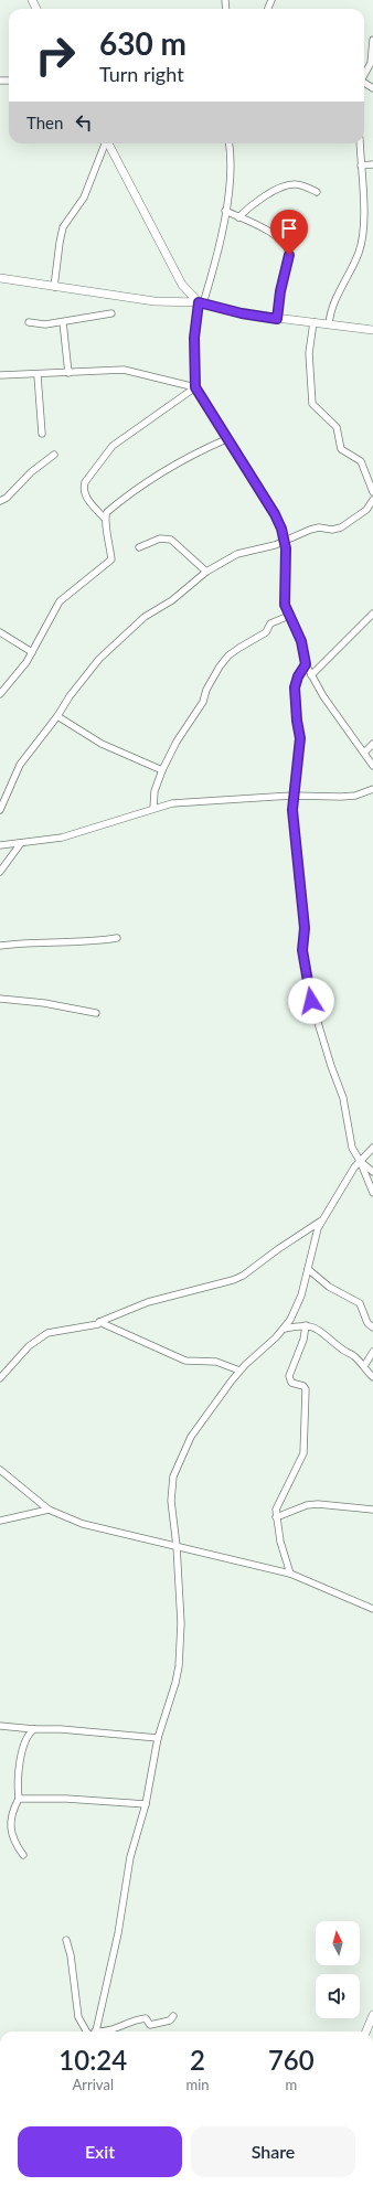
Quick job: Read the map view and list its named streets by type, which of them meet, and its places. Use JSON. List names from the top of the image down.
{
  "north": "top",
  "page": {
    "turn": ["630 m", "Turn right"],
    "then": "Then",
    "eta": [
      "10:24",
      "Arrival",
      "2",
      "min",
      "760",
      "m"
    ],
    "buttons": ["Exit", "Share"]
  }
}
